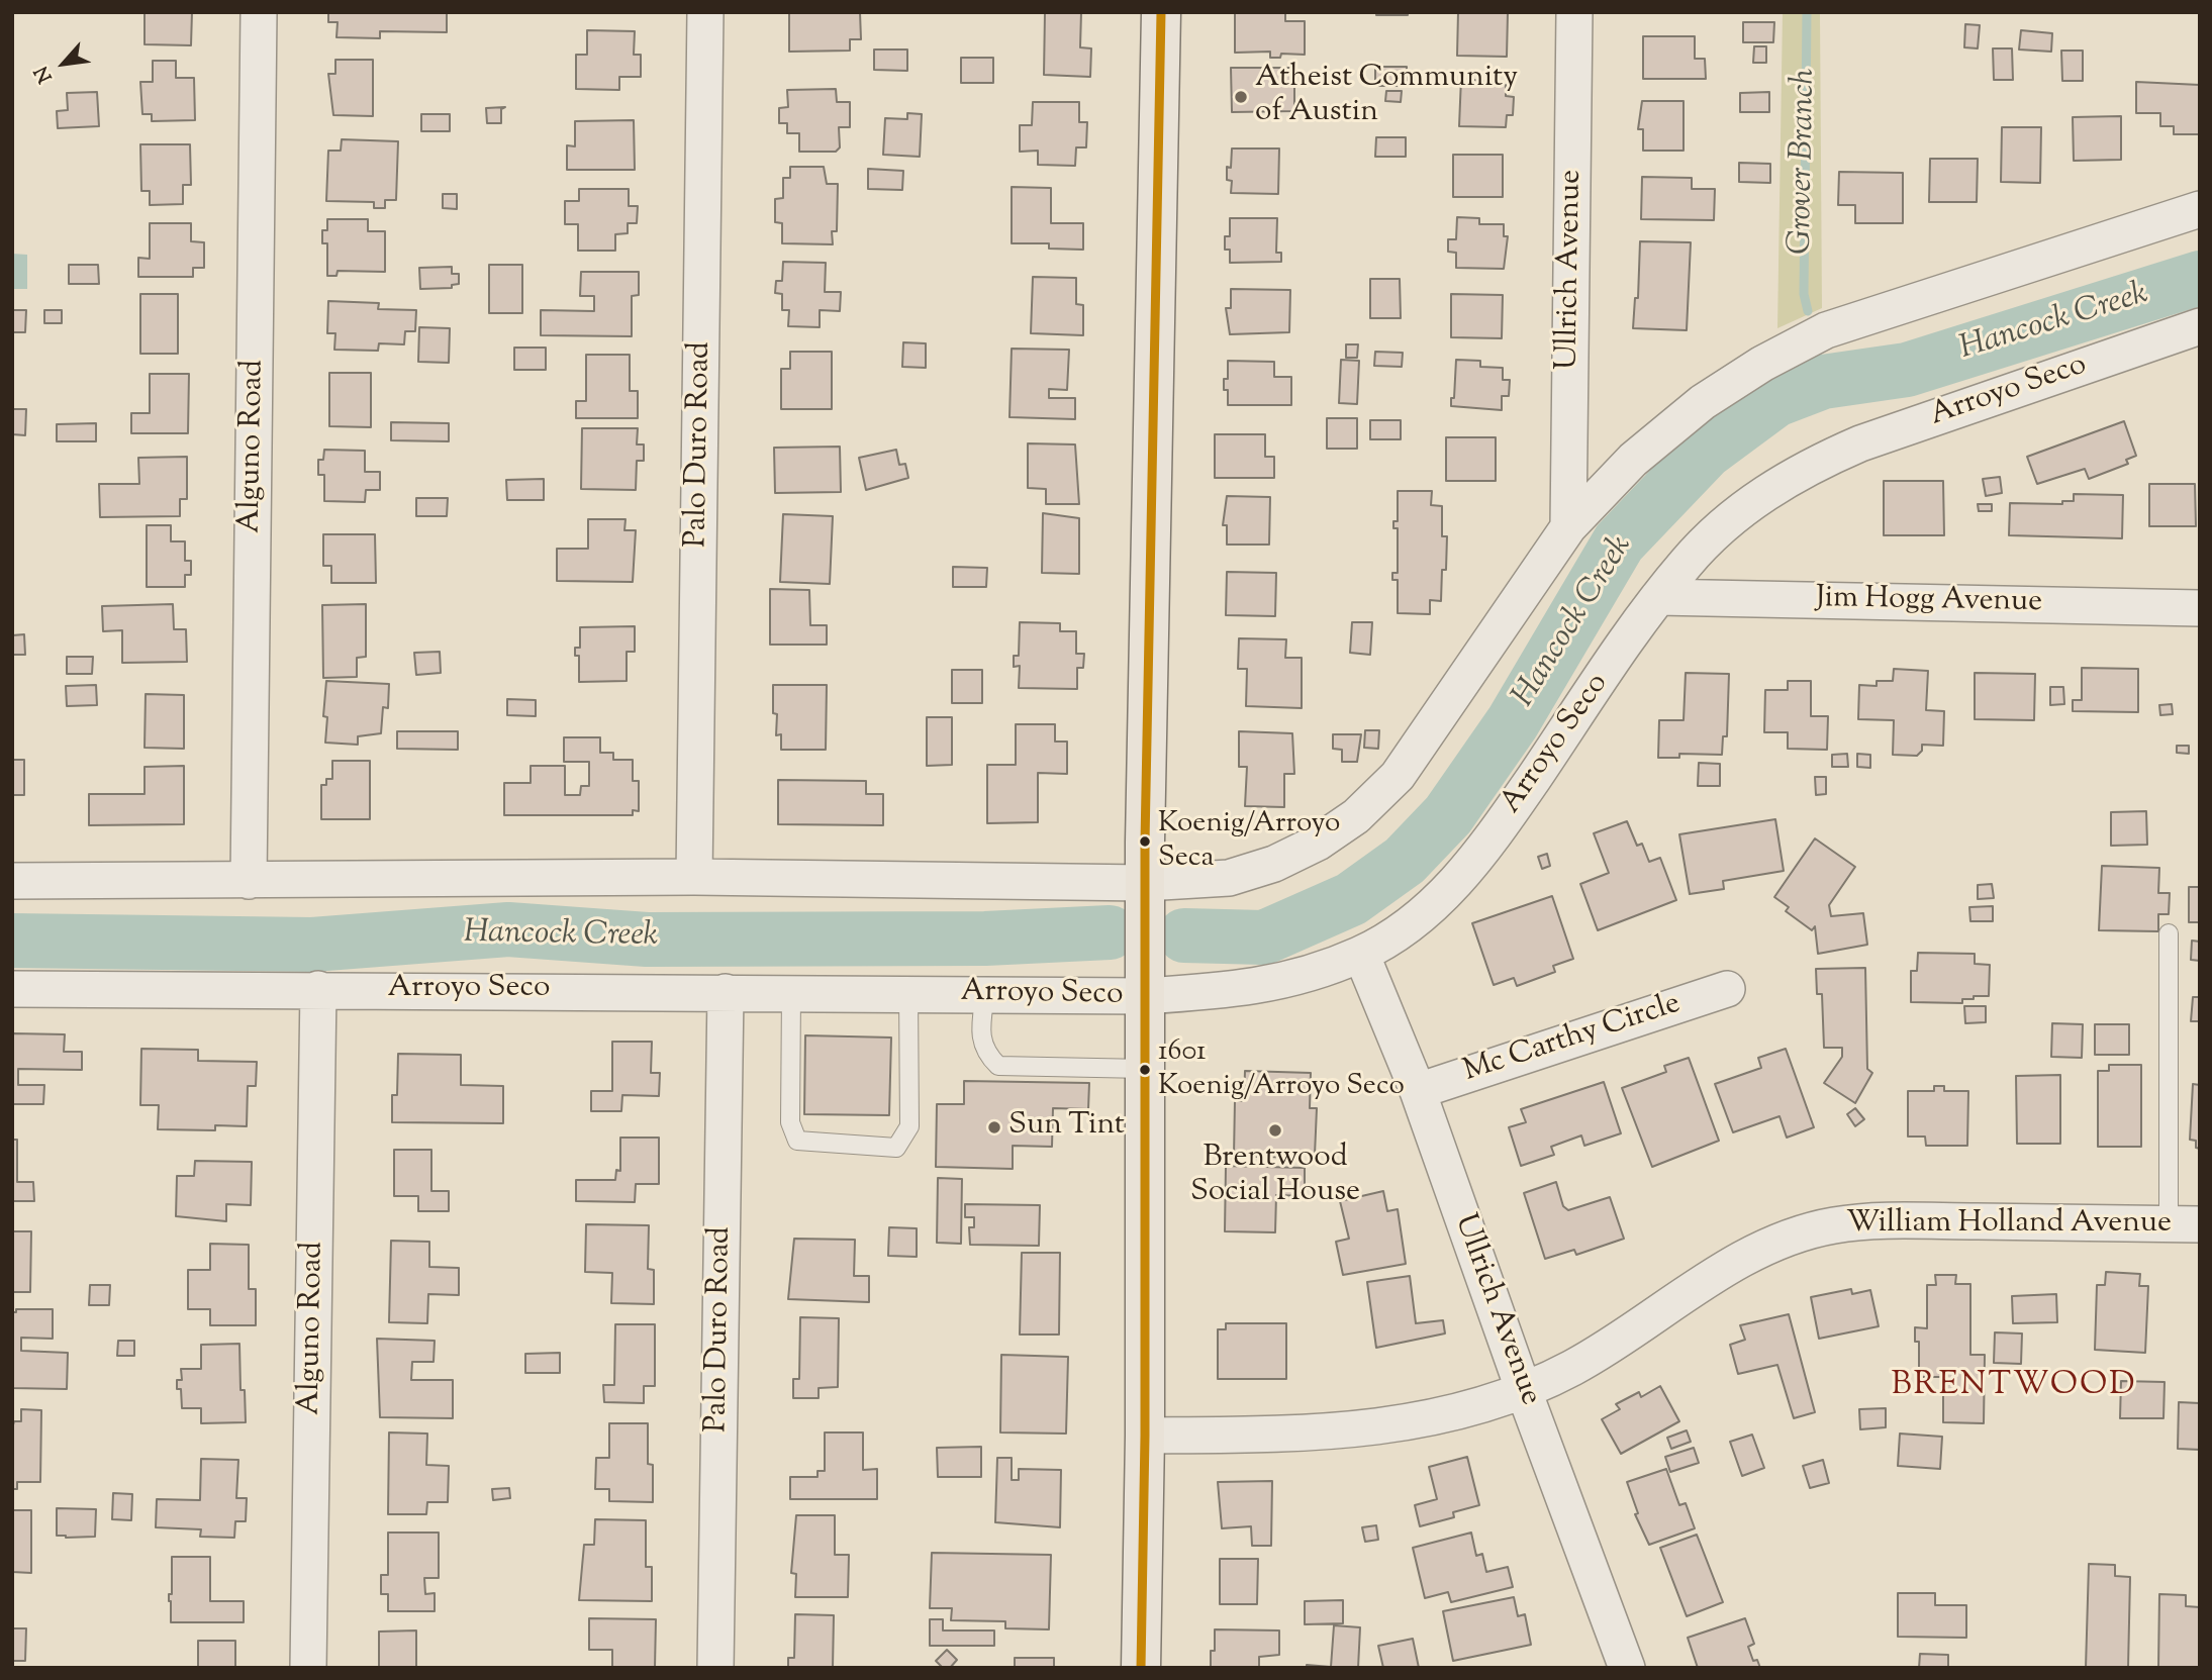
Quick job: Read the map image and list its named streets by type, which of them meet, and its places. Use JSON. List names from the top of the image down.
{
  "streets": {
    "street": [
      "Ullrich Avenue",
      "Arroyo Seco",
      "Palo Duro Road",
      "Alguno Road",
      "Jim Hogg Avenue",
      "Mc Carthy Circle",
      "William Holland Avenue"
    ]
  },
  "crossings": [
    ["Ullrich Avenue", "Arroyo Seco"],
    ["Ullrich Avenue", "Mc Carthy Circle"],
    ["Ullrich Avenue", "William Holland Avenue"],
    ["Arroyo Seco", "Palo Duro Road"],
    ["Arroyo Seco", "Alguno Road"],
    ["Arroyo Seco", "Jim Hogg Avenue"]
  ],
  "districts": ["BRENTWOOD"],
  "water": ["Grover Branch", "Hancock Creek"],
  "places": [
    "Atheist Community of Austin",
    "Koenig/Arroyo Seca",
    "1601 Koenig/Arroyo Seco",
    "Sun Tint",
    "Brentwood Social House"
  ],
  "north": "bottom left"
}
